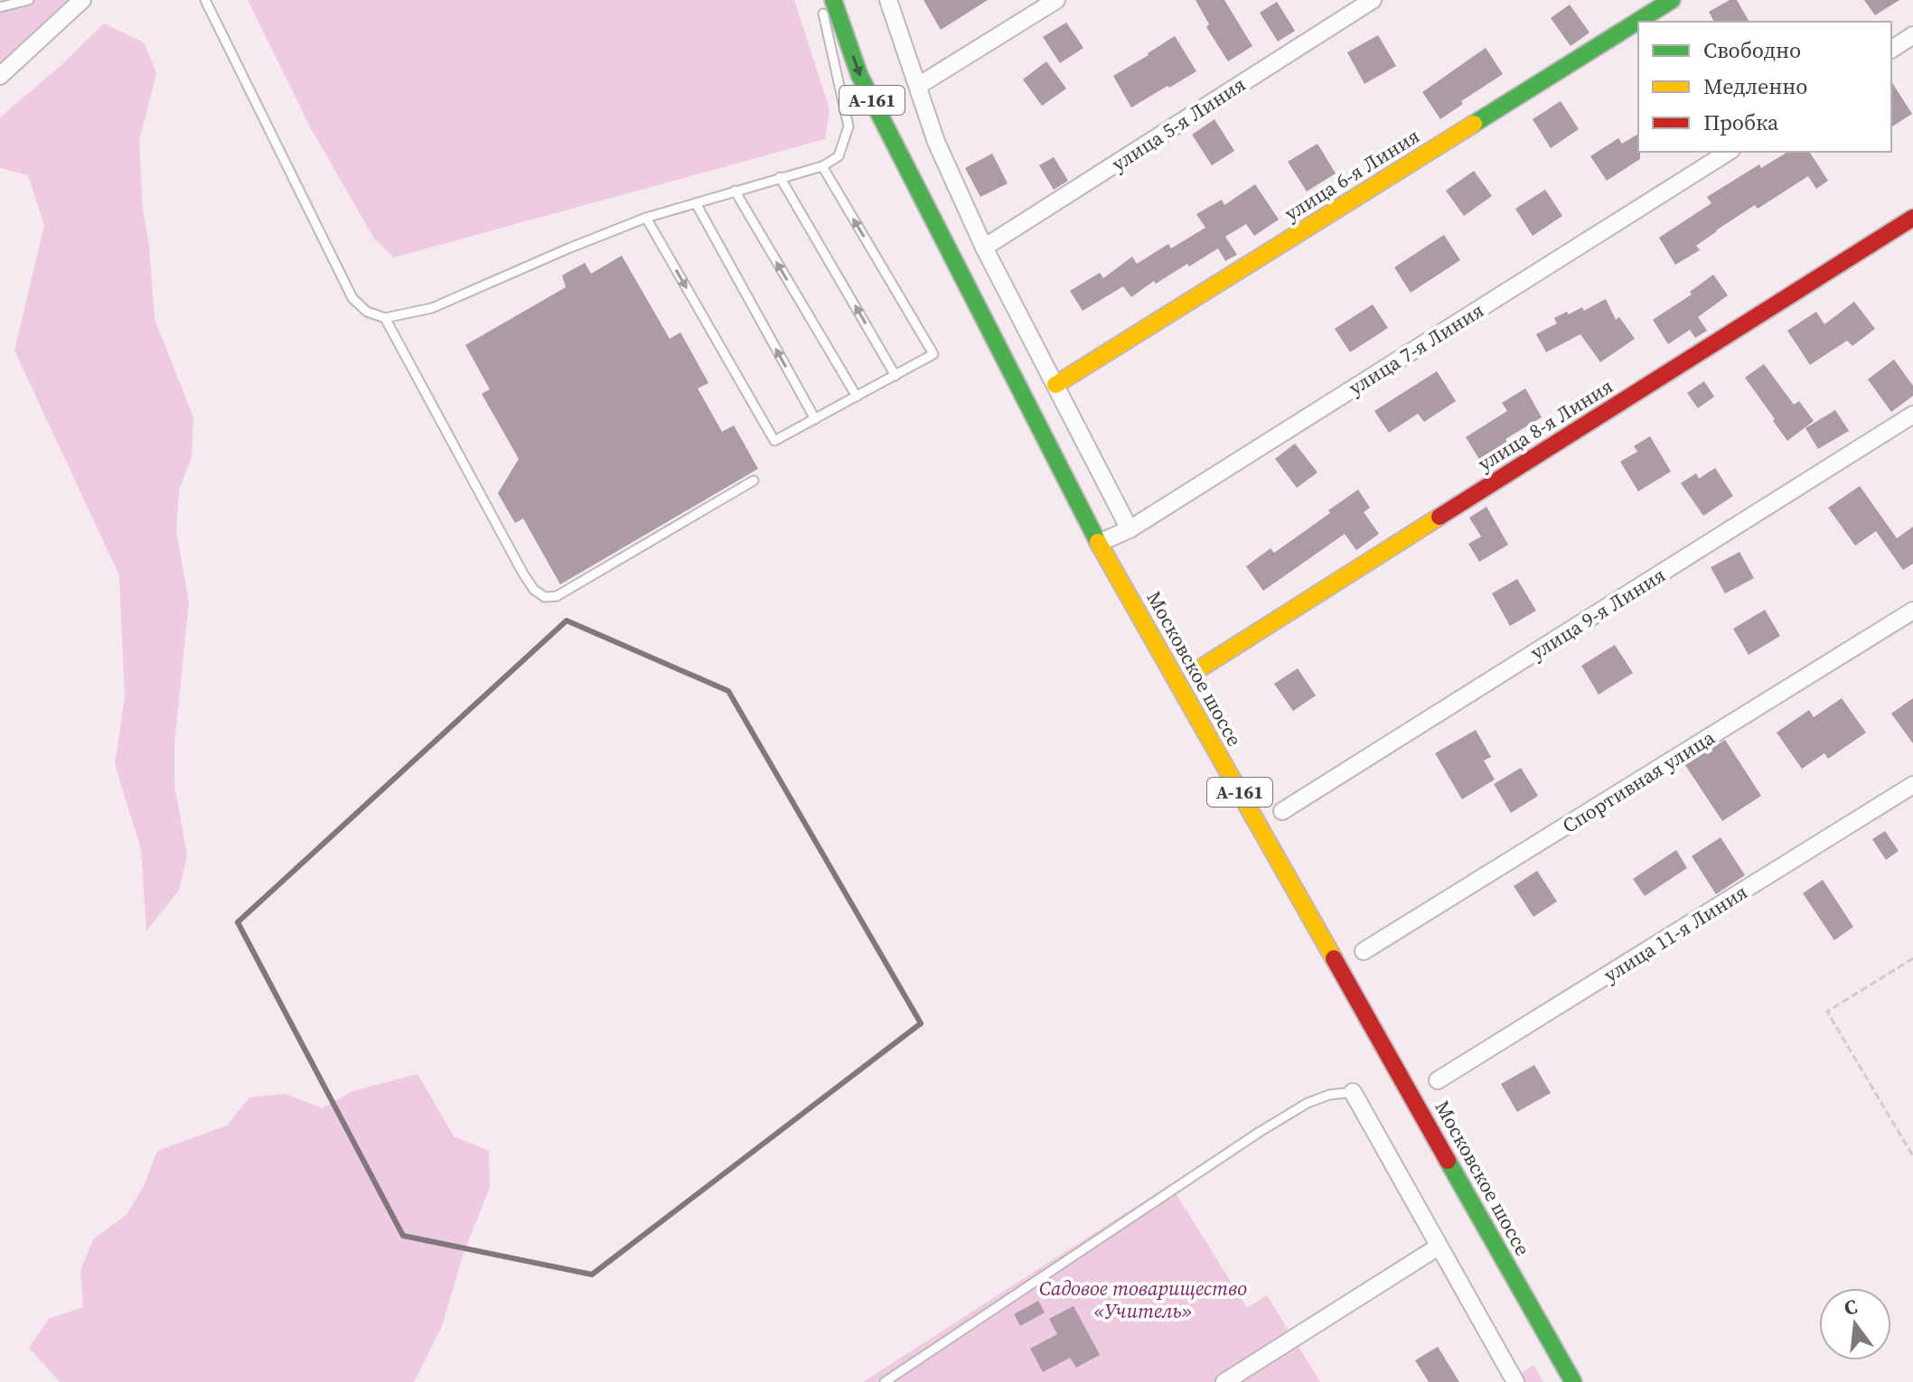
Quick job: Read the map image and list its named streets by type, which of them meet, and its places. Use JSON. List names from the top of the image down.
{
  "streets": {
    "main road": [
      "А-161",
      "улица 6-я Линия",
      "улица 8-я Линия",
      "Московское шоссе"
    ],
    "street": [
      "улица 5-я Линия",
      "улица 7-я Линия",
      "улица 9-я Линия",
      "Спортивная улица",
      "улица 11-я Линия"
    ]
  },
  "crossings": [
    ["А-161", "Московское шоссе"],
    ["улица 7-я Линия", "Московское шоссе"]
  ],
  "parks": ["Садовое товарищество «Учитель»"],
  "legend": ["Свободно", "Медленно", "Пробка"],
  "north": "top"
}
